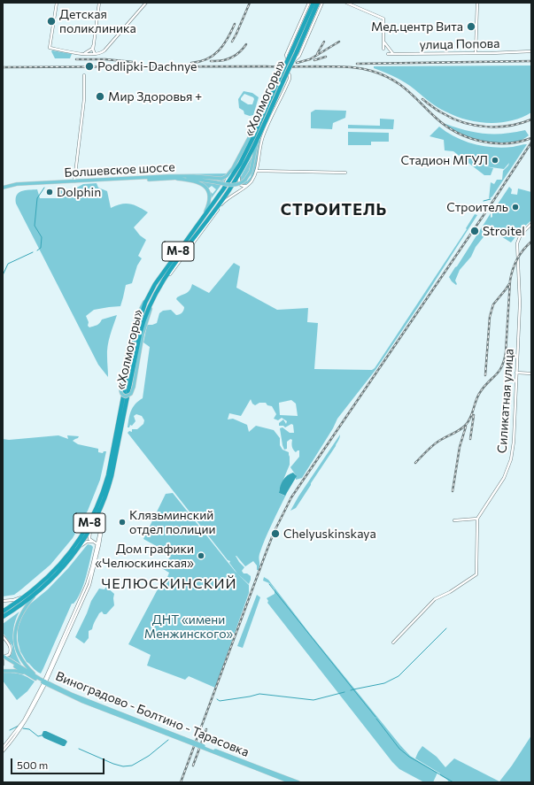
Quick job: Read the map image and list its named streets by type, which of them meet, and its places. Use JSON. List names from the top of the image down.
{
  "streets": {
    "highway": ["«Холмогоры»", "М-8"],
    "main road": ["Болшевское шоссе", "Виноградово - Болтино - Тарасовка"],
    "street": ["улица Попова", "Силикатная улица"]
  },
  "districts": ["СТРОИТЕЛЬ", "ЧЕЛЮСКИНСКИЙ"],
  "parks": ["ДНТ «имени Менжинского»"],
  "places": [
    "Детская поликлиника",
    "Мед.центр Вита",
    "Podlipki-Dachnye",
    "Мир Здоровья +",
    "Стадион МГУЛ",
    "Dolphin",
    "Строитель",
    "Stroitel",
    "Клязьминский отдел полиции",
    "Chelyuskinskaya",
    "Дом графики «Челюскинская»"
  ],
  "scale_bar": "500 m"
}
